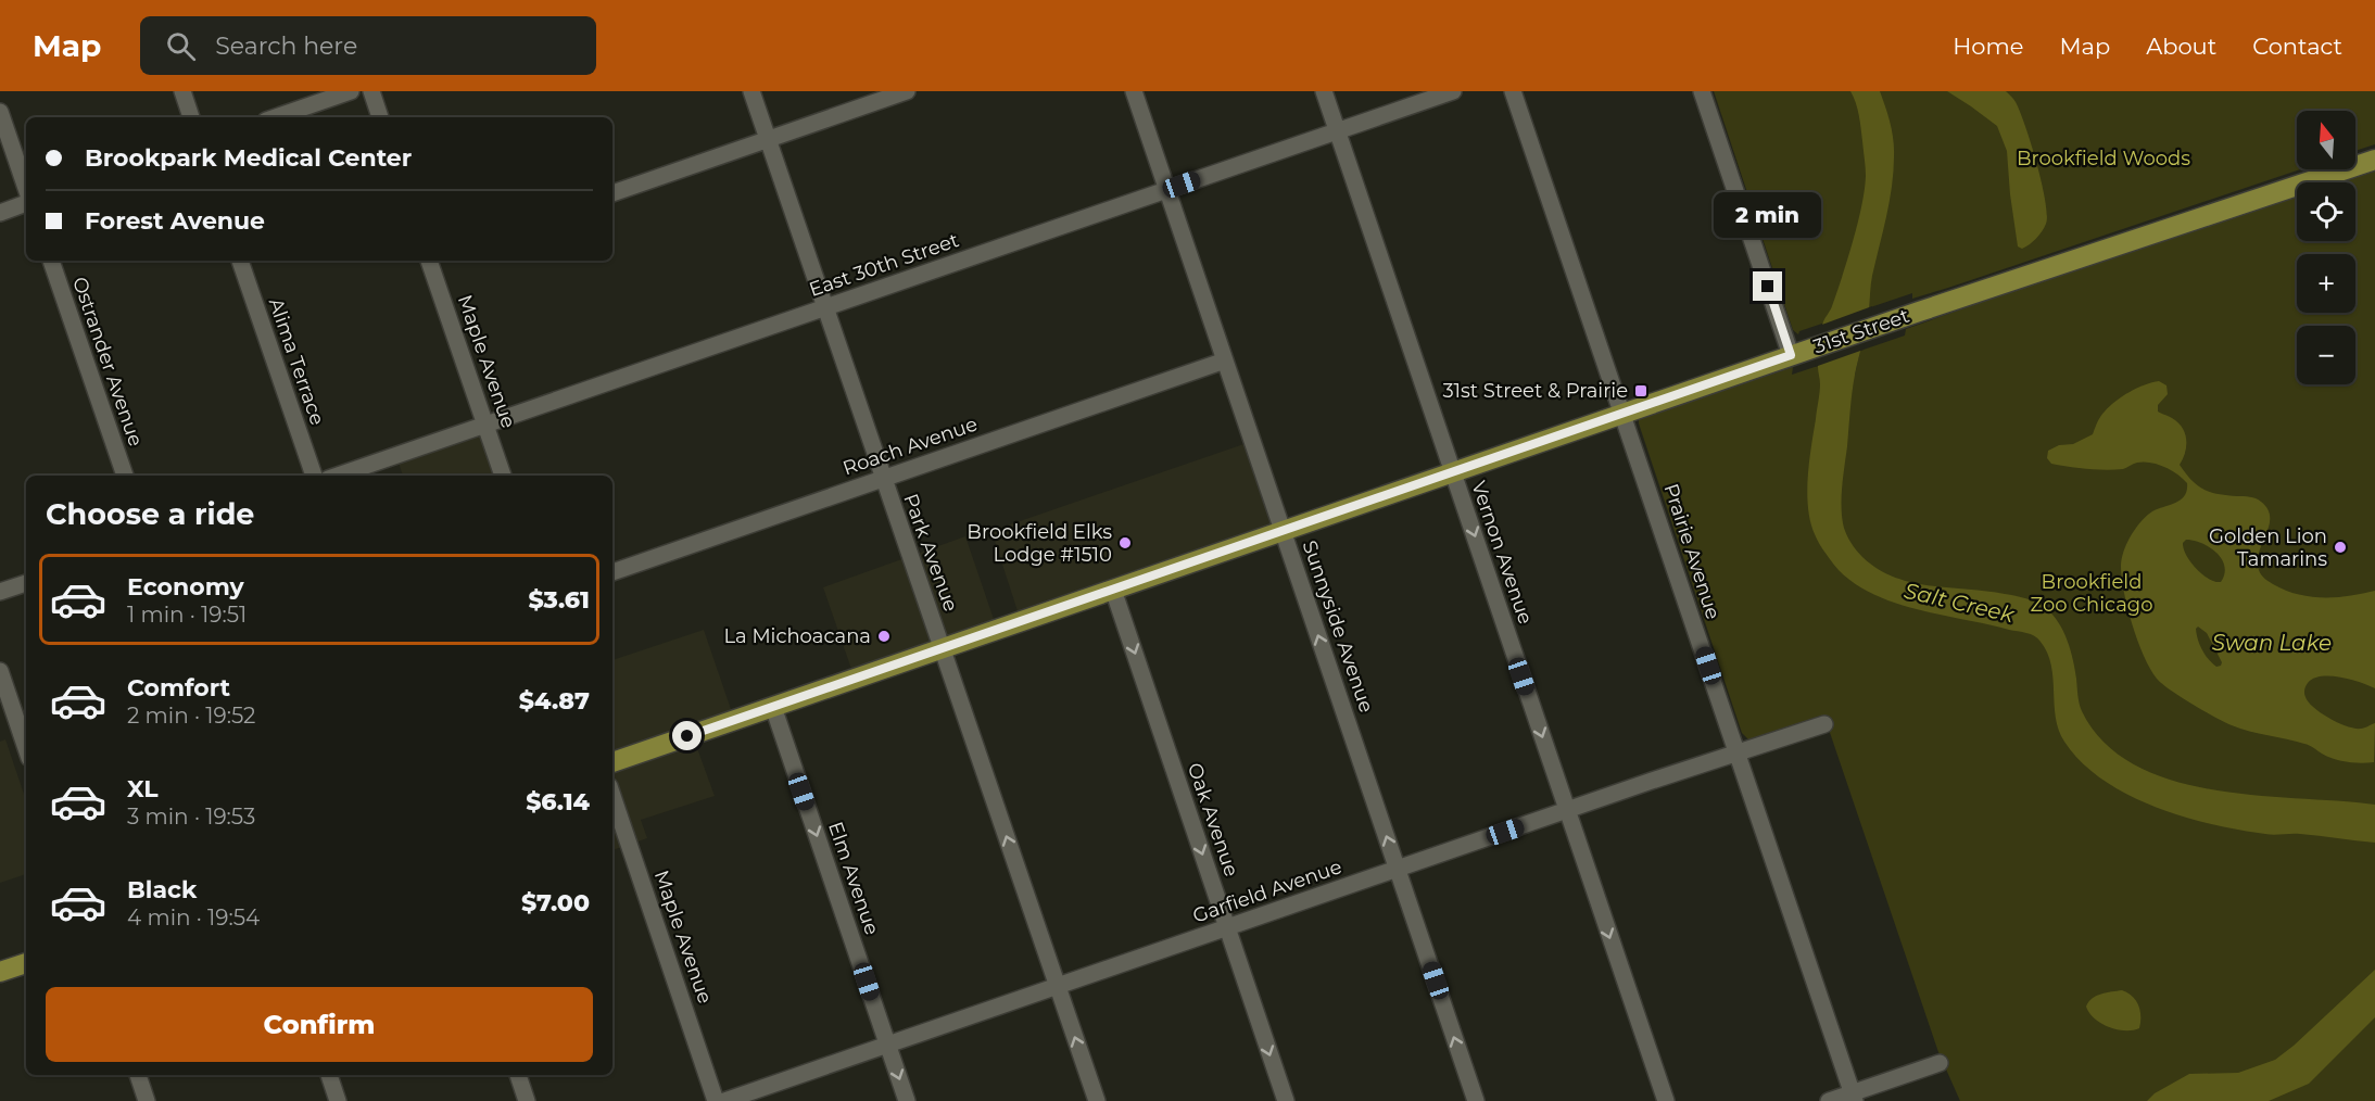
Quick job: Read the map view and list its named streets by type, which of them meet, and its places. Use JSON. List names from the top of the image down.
{
  "streets": {
    "main road": ["31st Street"],
    "street": [
      "East 30th Street",
      "Ostrander Avenue",
      "Alima Terrace",
      "Maple Avenue",
      "Roach Avenue",
      "Prairie Avenue",
      "Park Avenue",
      "Vernon Avenue",
      "Sunnyside Avenue",
      "Oak Avenue",
      "Elm Avenue",
      "Garfield Avenue"
    ]
  },
  "crossings": [
    ["East 30th Street", "Maple Avenue"],
    ["East 30th Street", "Park Avenue"],
    ["East 30th Street", "Vernon Avenue"],
    ["East 30th Street", "Sunnyside Avenue"],
    ["31st Street", "Prairie Avenue"],
    ["31st Street", "Park Avenue"],
    ["31st Street", "Vernon Avenue"],
    ["31st Street", "Sunnyside Avenue"],
    ["31st Street", "Oak Avenue"],
    ["31st Street", "Elm Avenue"],
    ["Roach Avenue", "Park Avenue"],
    ["Roach Avenue", "Sunnyside Avenue"],
    ["Prairie Avenue", "Garfield Avenue"],
    ["Park Avenue", "Garfield Avenue"],
    ["Vernon Avenue", "Garfield Avenue"],
    ["Sunnyside Avenue", "Garfield Avenue"],
    ["Oak Avenue", "Garfield Avenue"],
    ["Elm Avenue", "Garfield Avenue"]
  ],
  "one_way": [
    "Park Avenue",
    "Vernon Avenue",
    "Sunnyside Avenue",
    "Oak Avenue",
    "Elm Avenue"
  ],
  "water": ["Salt Creek", "Swan Lake"],
  "parks": ["Brookfield Woods", "Brookfield Zoo Chicago"],
  "places": {
    "transit": ["31st Street & Prairie"],
    "other": ["Brookfield Elks Lodge #1510", "Golden Lion Tamarins", "La Michoacana"]
  },
  "north": "top",
  "page": {
    "header": "Map",
    "search": "Search here",
    "nav": [
      "Home",
      "Map",
      "About",
      "Contact"
    ],
    "map_buttons": ["+", "−"],
    "banner": ["Brookpark Medical Center", "Forest Avenue"],
    "bubble": "2 min",
    "heading": "Choose a ride",
    "list": [
      {
        "name": "Economy",
        "note": "1 min · 19:51",
        "value": "$3.61"
      },
      {
        "name": "Comfort",
        "note": "2 min · 19:52",
        "value": "$4.87"
      },
      {
        "name": "XL",
        "note": "3 min · 19:53",
        "value": "$6.14"
      },
      {
        "name": "Black",
        "note": "4 min · 19:54",
        "value": "$7.00"
      }
    ],
    "buttons": "Confirm"
  }
}
